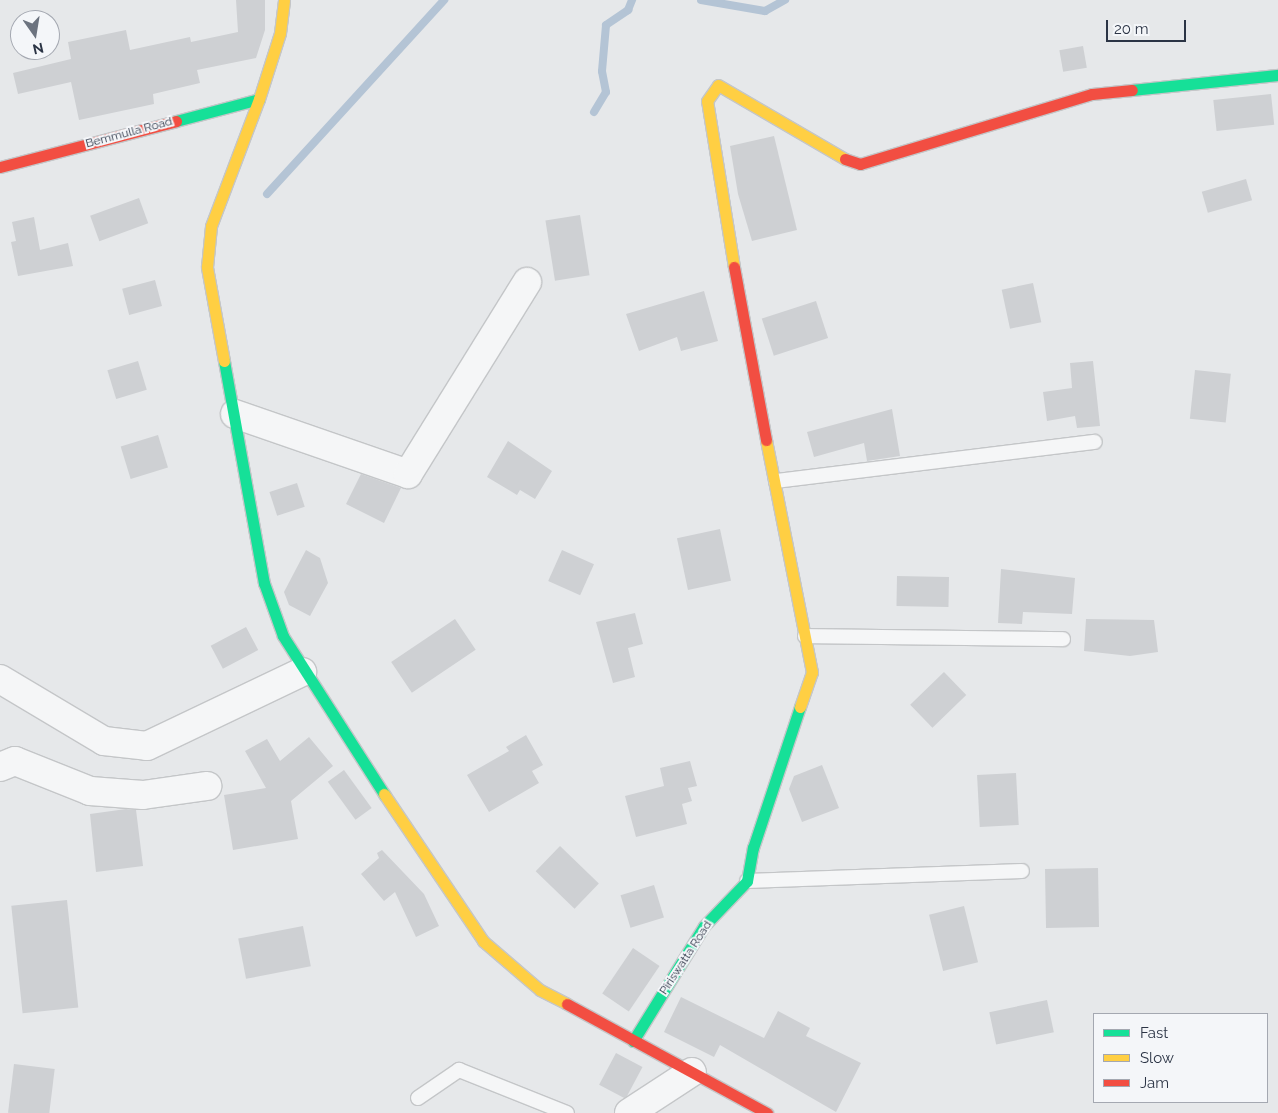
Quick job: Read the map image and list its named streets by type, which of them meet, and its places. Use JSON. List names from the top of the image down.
{
  "streets": {
    "street": ["Bemmulla Road", "Piriswatta Road"]
  },
  "legend": ["Fast", "Slow", "Jam"],
  "scale_bar": "20 m",
  "north": "bottom"
}
